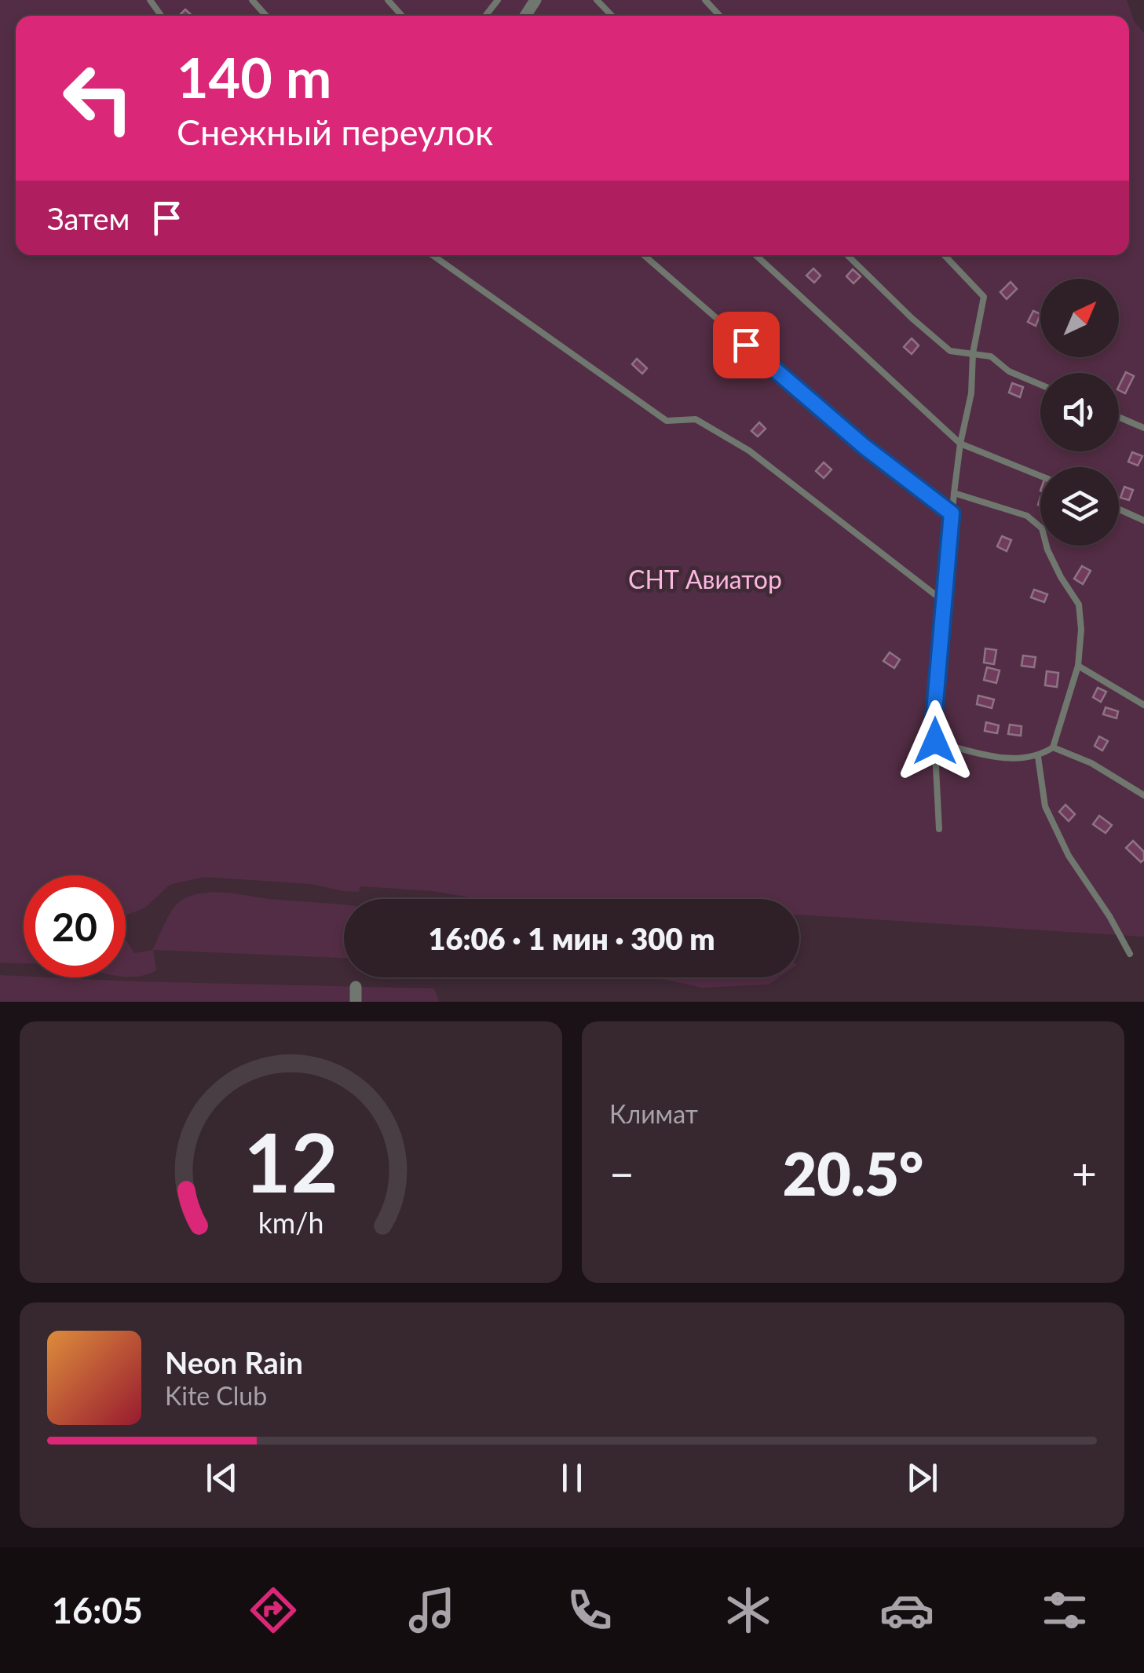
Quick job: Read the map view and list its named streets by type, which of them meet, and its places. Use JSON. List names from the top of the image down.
{
  "parks": ["СНТ Авиатор"],
  "north": "top right",
  "page": {
    "turn": ["140 m", "Снежный переулок"],
    "then": "Затем",
    "limit": "20",
    "trip": "16:06 · 1 мин · 300 m",
    "tile": "Климат",
    "heat": ["−", "20.5°", "+"],
    "song": ["Neon Rain", "Kite Club"],
    "tabs": "16:05",
    "gauge": ["12", "km/h"]
  }
}
